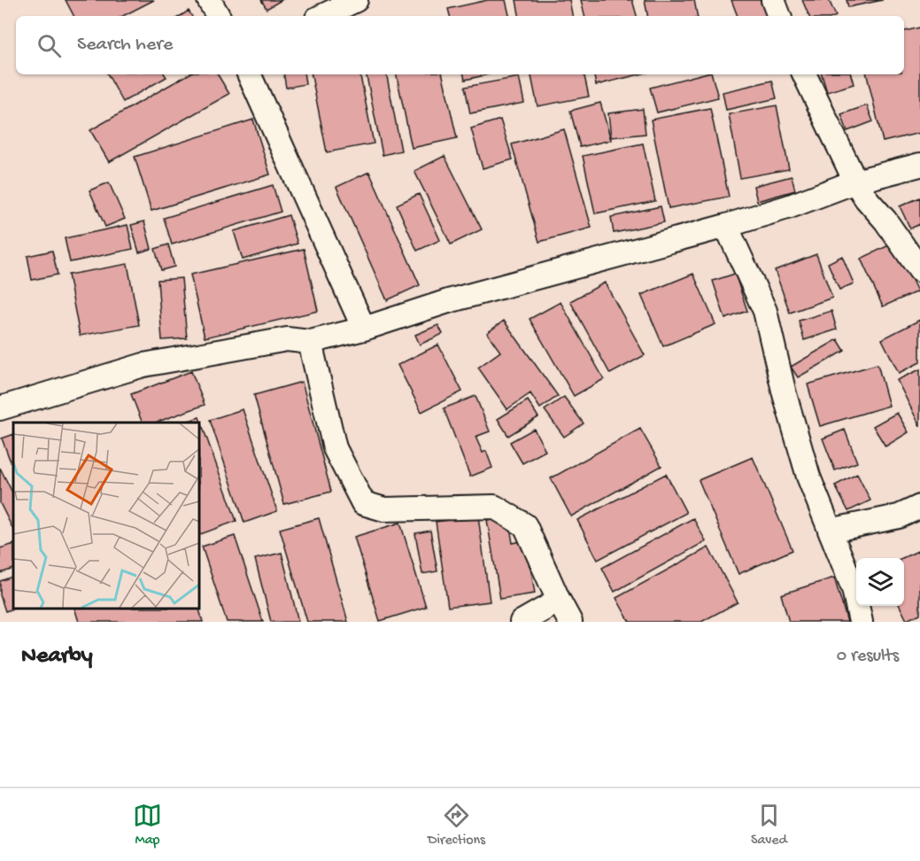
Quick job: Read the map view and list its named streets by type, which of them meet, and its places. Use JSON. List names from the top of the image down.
{
  "page": {
    "search": "Search here",
    "heading": ["Nearby", "0 results"],
    "nav": ["Map", "Directions", "Saved"]
  }
}
